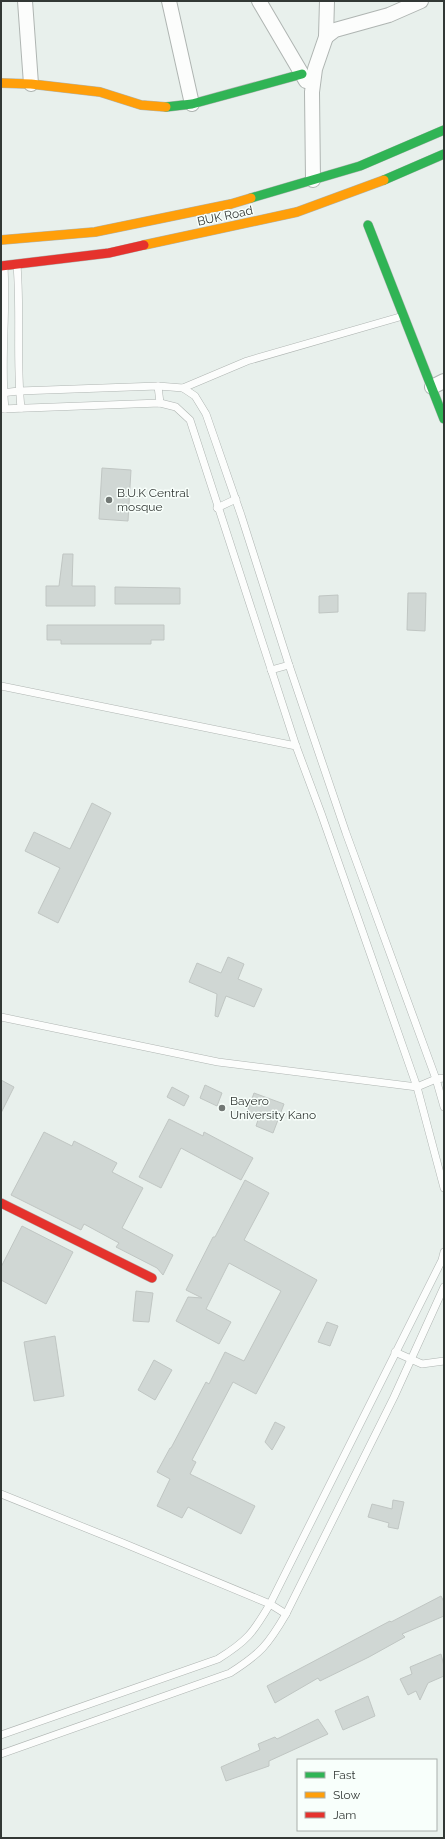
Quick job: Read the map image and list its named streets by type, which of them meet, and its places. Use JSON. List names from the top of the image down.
{
  "streets": {
    "main road": ["BUK Road"]
  },
  "places": ["B.U.K Central mosque", "Bayero University Kano"],
  "legend": ["Fast", "Slow", "Jam"]
}
